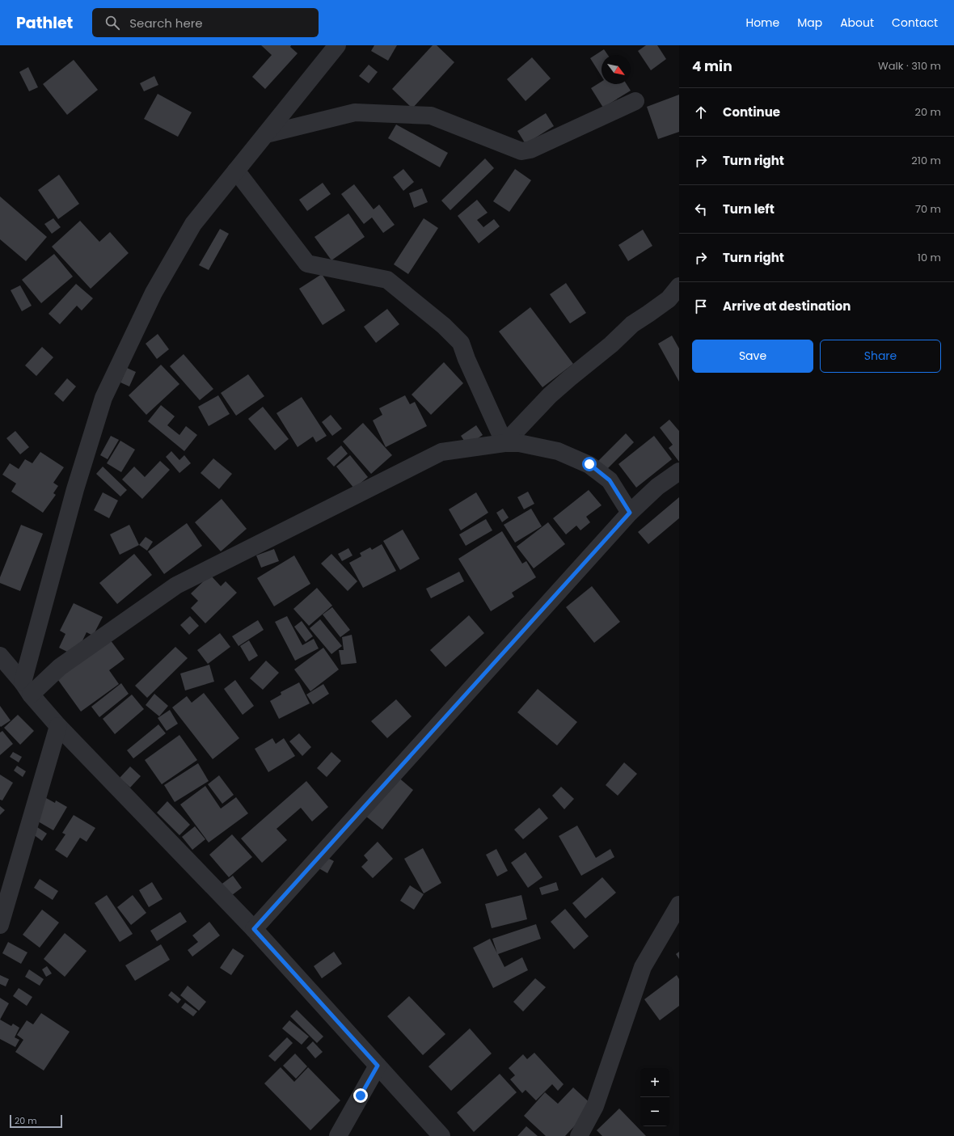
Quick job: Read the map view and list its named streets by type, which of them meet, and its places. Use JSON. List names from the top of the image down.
{
  "scale_bar": "20 m",
  "north": "bottom right",
  "page": {
    "header": "Pathlet",
    "search": "Search here",
    "nav": [
      "Home",
      "Map",
      "About",
      "Contact"
    ],
    "heading": ["4 min", "Walk · 310 m"],
    "list": [
      ["Continue", "20 m"],
      ["Turn right", "210 m"],
      ["Turn left", "70 m"],
      ["Turn right", "10 m"],
      "Arrive at destination"
    ],
    "buttons": ["Save", "Share"],
    "map_buttons": ["+", "−"],
    "scale": "20 m"
  }
}
